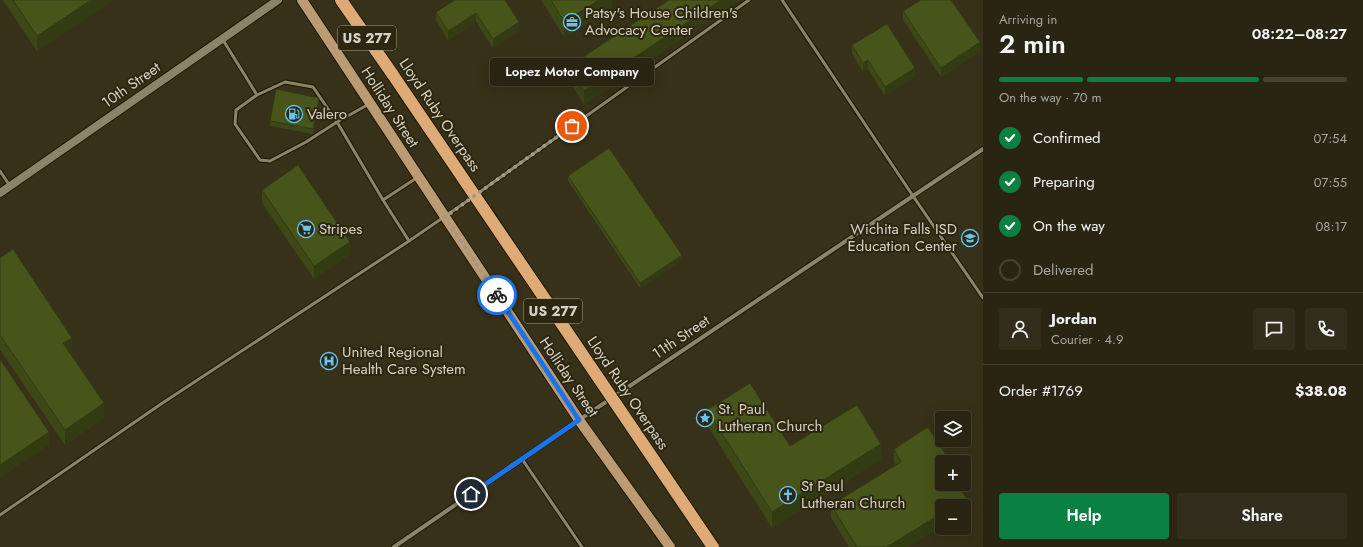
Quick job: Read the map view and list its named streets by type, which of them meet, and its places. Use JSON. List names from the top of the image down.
{
  "streets": {
    "highway": ["US 277", "Lloyd Ruby Overpass"],
    "main road": ["Holliday Street"],
    "street": ["10th Street", "11th Street"]
  },
  "crossings": [
    ["Holliday Street", "11th Street"]
  ],
  "places": {
    "office": ["Patsy's House Children's Advocacy Center"],
    "fuel station": ["Valero"],
    "other": ["Lopez Motor Company"],
    "supermarket": ["Stripes"],
    "school or university": ["Wichita Falls ISD Education Center"],
    "hospital": ["United Regional Health Care System"],
    "place": ["St. Paul Lutheran Church"],
    "church": ["St Paul Lutheran Church"]
  },
  "page": {
    "heading": ["2 min", "Arriving in", "08:22–08:27"],
    "panel": [
      "Jordan",
      "Courier · 4.9",
      "Order #1769",
      "$38.08"
    ],
    "bubble": "Lopez Motor Company",
    "bar": "On the way · 70 m",
    "list": [
      ["Confirmed", "07:54"],
      ["Preparing", "07:55"],
      ["On the way", "08:17"],
      "Delivered"
    ],
    "map_buttons": ["+", "−"],
    "buttons": ["Help", "Share"]
  }
}
